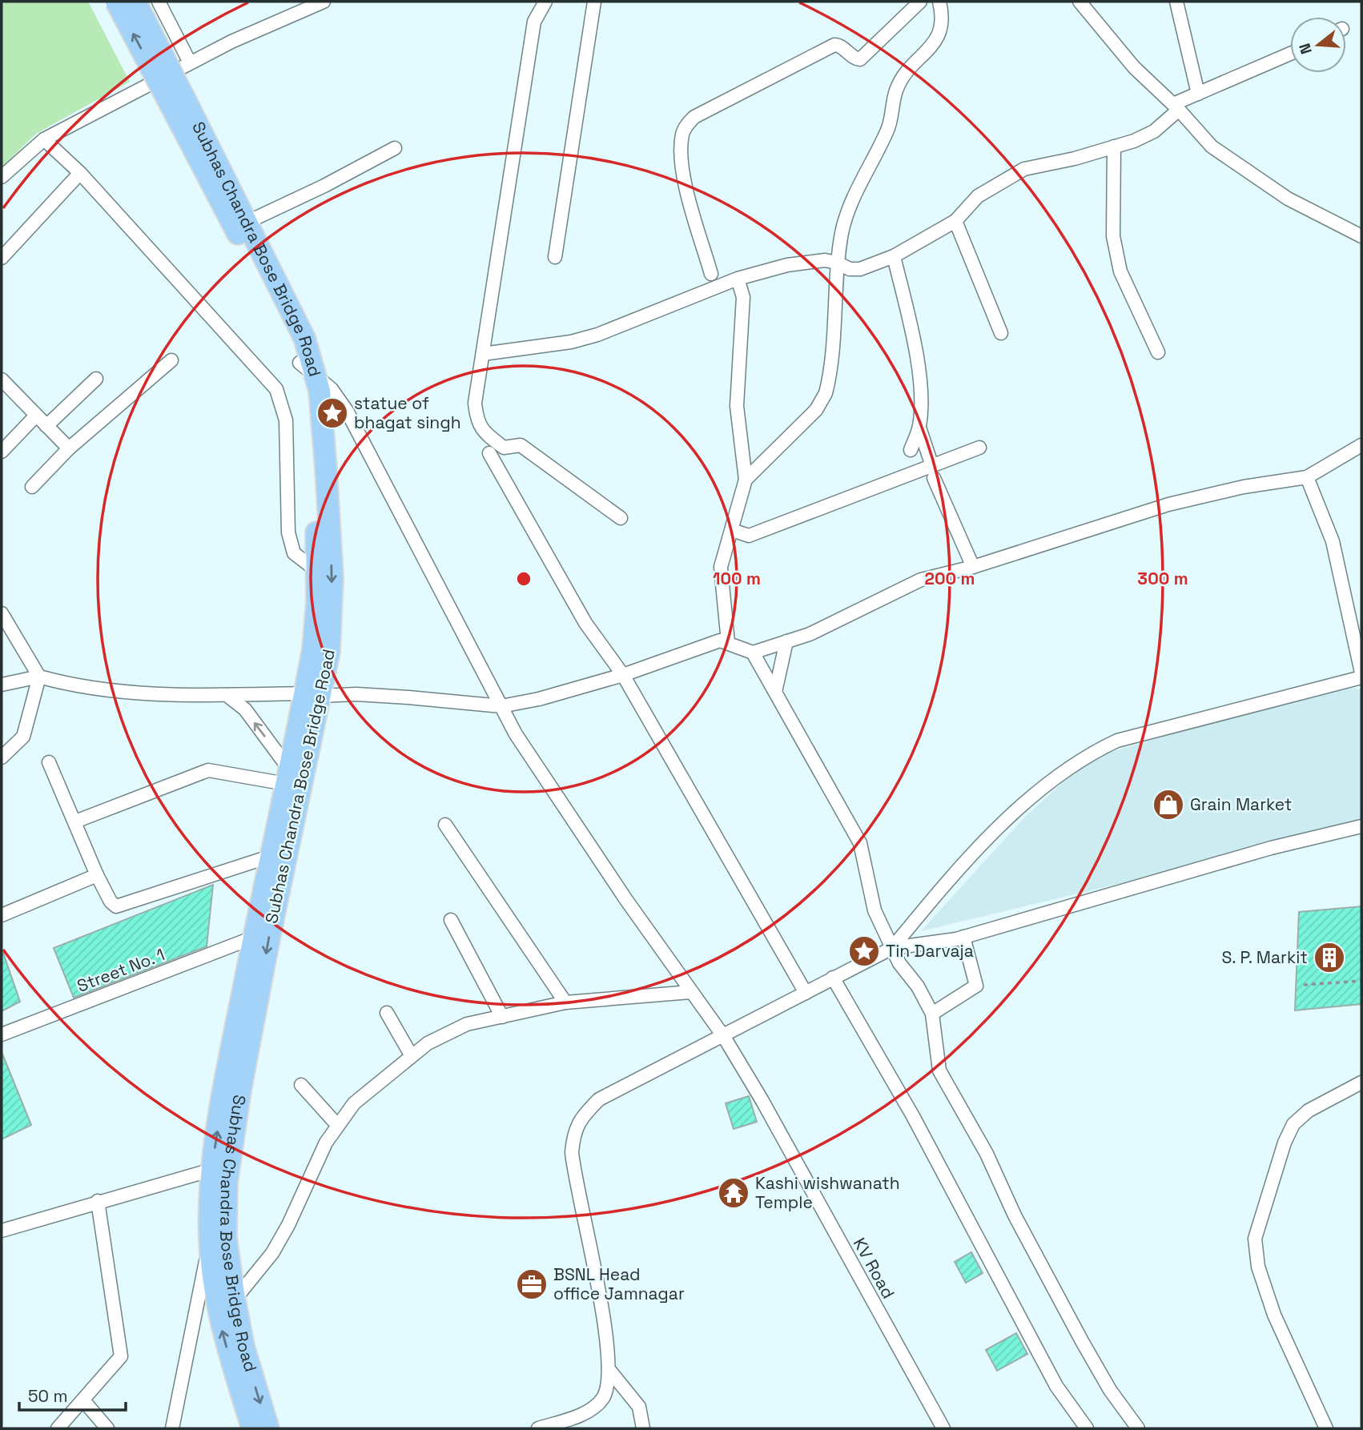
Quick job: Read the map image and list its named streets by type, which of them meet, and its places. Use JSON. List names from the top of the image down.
{
  "streets": {
    "main road": ["Subhas Chandra Bose Bridge Road"],
    "street": ["Street No. 1", "KV Road"]
  },
  "crossings": [
    ["Subhas Chandra Bose Bridge Road", "Street No. 1"],
    ["Subhas Chandra Bose Bridge Road", "KV Road"]
  ],
  "places": {
    "place": ["statue of bhagat singh", "Tin Darvaja"],
    "shop": ["Grain Market"],
    "building": ["S. P. Markit"],
    "temple": ["Kashi wishwanath Temple"],
    "office": ["BSNL Head office Jamnagar"]
  },
  "scale_bar": "50 m",
  "north": "left",
  "rings": ["100 m", "200 m", "300 m"]
}
